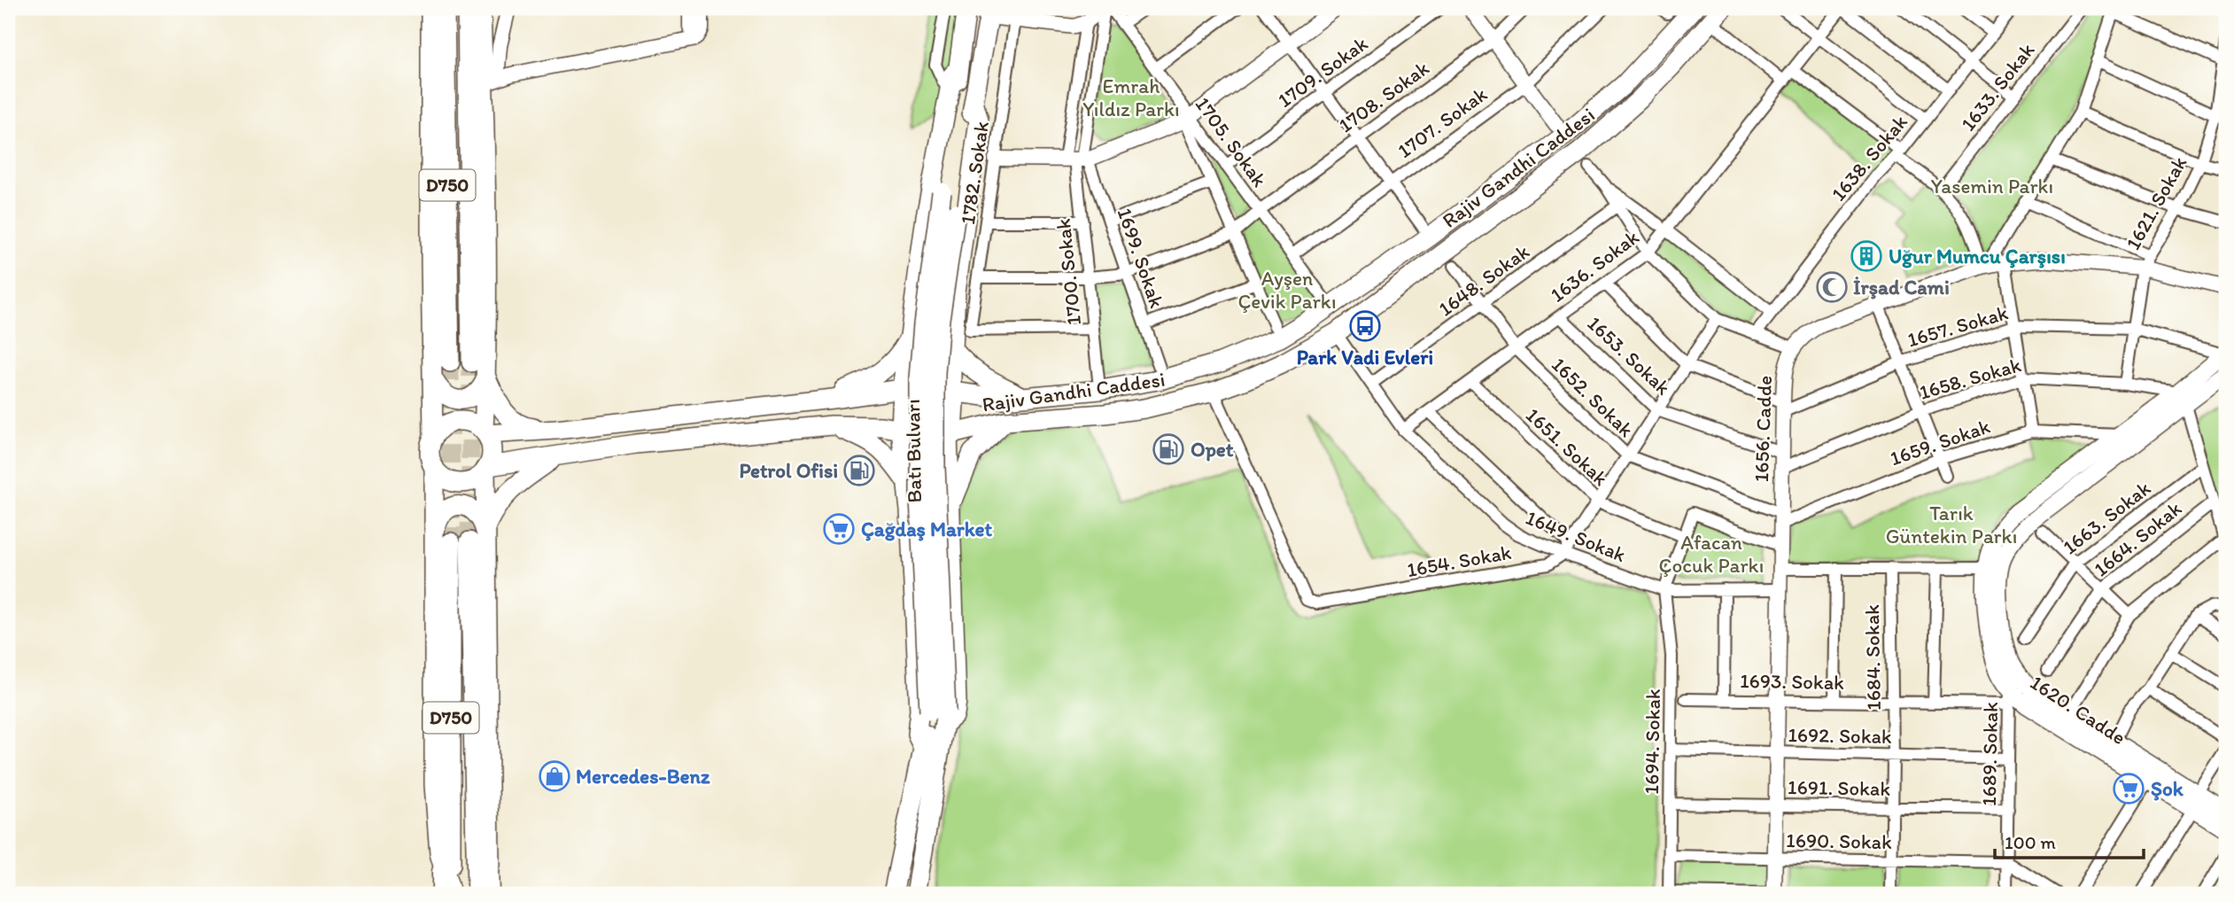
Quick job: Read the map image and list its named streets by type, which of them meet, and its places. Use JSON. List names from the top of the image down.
{
  "streets": {
    "main road": [
      "Rajiv Gandhi Caddesi",
      "D750",
      "Batı Bulvarı",
      "1620. Cadde"
    ],
    "street": [
      "1709. Sokak",
      "1633. Sokak",
      "1708. Sokak",
      "1707. Sokak",
      "1705. Sokak",
      "1638. Sokak",
      "1782. Sokak",
      "1621. Sokak",
      "1699. Sokak",
      "1636. Sokak",
      "1700. Sokak",
      "1648. Sokak",
      "1657. Sokak",
      "1653. Sokak",
      "1658. Sokak",
      "1652. Sokak",
      "1656. Cadde",
      "1659. Sokak",
      "1651. Sokak",
      "1663. Sokak",
      "1649. Sokak",
      "1664. Sokak",
      "1654. Sokak",
      "1684. Sokak",
      "1693. Sokak",
      "1692. Sokak",
      "1694. Sokak",
      "1689. Sokak",
      "1691. Sokak",
      "1690. Sokak"
    ]
  },
  "crossings": [
    ["1709. Sokak", "1705. Sokak"],
    ["1708. Sokak", "1705. Sokak"],
    ["1708. Sokak", "1782. Sokak"],
    ["1708. Sokak", "1699. Sokak"],
    ["1708. Sokak", "1700. Sokak"],
    ["1707. Sokak", "1705. Sokak"],
    ["Rajiv Gandhi Caddesi", "Batı Bulvarı"],
    ["Rajiv Gandhi Caddesi", "1649. Sokak"],
    ["Rajiv Gandhi Caddesi", "1654. Sokak"],
    ["1782. Sokak", "1700. Sokak"],
    ["1621. Sokak", "1657. Sokak"],
    ["1621. Sokak", "1658. Sokak"],
    ["1699. Sokak", "1700. Sokak"],
    ["1636. Sokak", "1653. Sokak"],
    ["1636. Sokak", "1652. Sokak"],
    ["1636. Sokak", "1651. Sokak"],
    ["1636. Sokak", "1649. Sokak"],
    ["1648. Sokak", "1652. Sokak"],
    ["1648. Sokak", "1649. Sokak"],
    ["1657. Sokak", "1656. Cadde"],
    ["1657. Sokak", "1620. Cadde"],
    ["1653. Sokak", "1658. Sokak"],
    ["1653. Sokak", "1656. Cadde"],
    ["1658. Sokak", "1656. Cadde"],
    ["1658. Sokak", "1620. Cadde"],
    ["1652. Sokak", "1656. Cadde"],
    ["1652. Sokak", "1659. Sokak"],
    ["1656. Cadde", "1659. Sokak"],
    ["1656. Cadde", "1649. Sokak"],
    ["1656. Cadde", "1693. Sokak"],
    ["1656. Cadde", "1692. Sokak"],
    ["1656. Cadde", "1691. Sokak"],
    ["1656. Cadde", "1690. Sokak"],
    ["1659. Sokak", "1620. Cadde"],
    ["1649. Sokak", "1654. Sokak"],
    ["1649. Sokak", "1694. Sokak"],
    ["1684. Sokak", "1693. Sokak"],
    ["1684. Sokak", "1692. Sokak"],
    ["1684. Sokak", "1691. Sokak"],
    ["1684. Sokak", "1690. Sokak"],
    ["1693. Sokak", "1620. Cadde"],
    ["1693. Sokak", "1689. Sokak"],
    ["1620. Cadde", "1689. Sokak"],
    ["1692. Sokak", "1694. Sokak"],
    ["1692. Sokak", "1689. Sokak"],
    ["1694. Sokak", "1691. Sokak"],
    ["1694. Sokak", "1690. Sokak"],
    ["1689. Sokak", "1691. Sokak"],
    ["1689. Sokak", "1690. Sokak"]
  ],
  "parks": [
    "Emrah Yıldız Parkı",
    "Yasemin Parkı",
    "Ayşen Çevik Parkı",
    "Tarık Güntekin Parkı",
    "Afacan Çocuk Parkı"
  ],
  "places": {
    "building": ["Uğur Mumcu Çarşısı"],
    "mosque": ["İrşad Cami"],
    "bus stop": ["Park Vadi Evleri"],
    "fuel station": ["Opet", "Petrol Ofisi"],
    "supermarket": ["Çağdaş Market", "Şok"],
    "shop": ["Mercedes-Benz"]
  },
  "scale_bar": "100 m"
}
